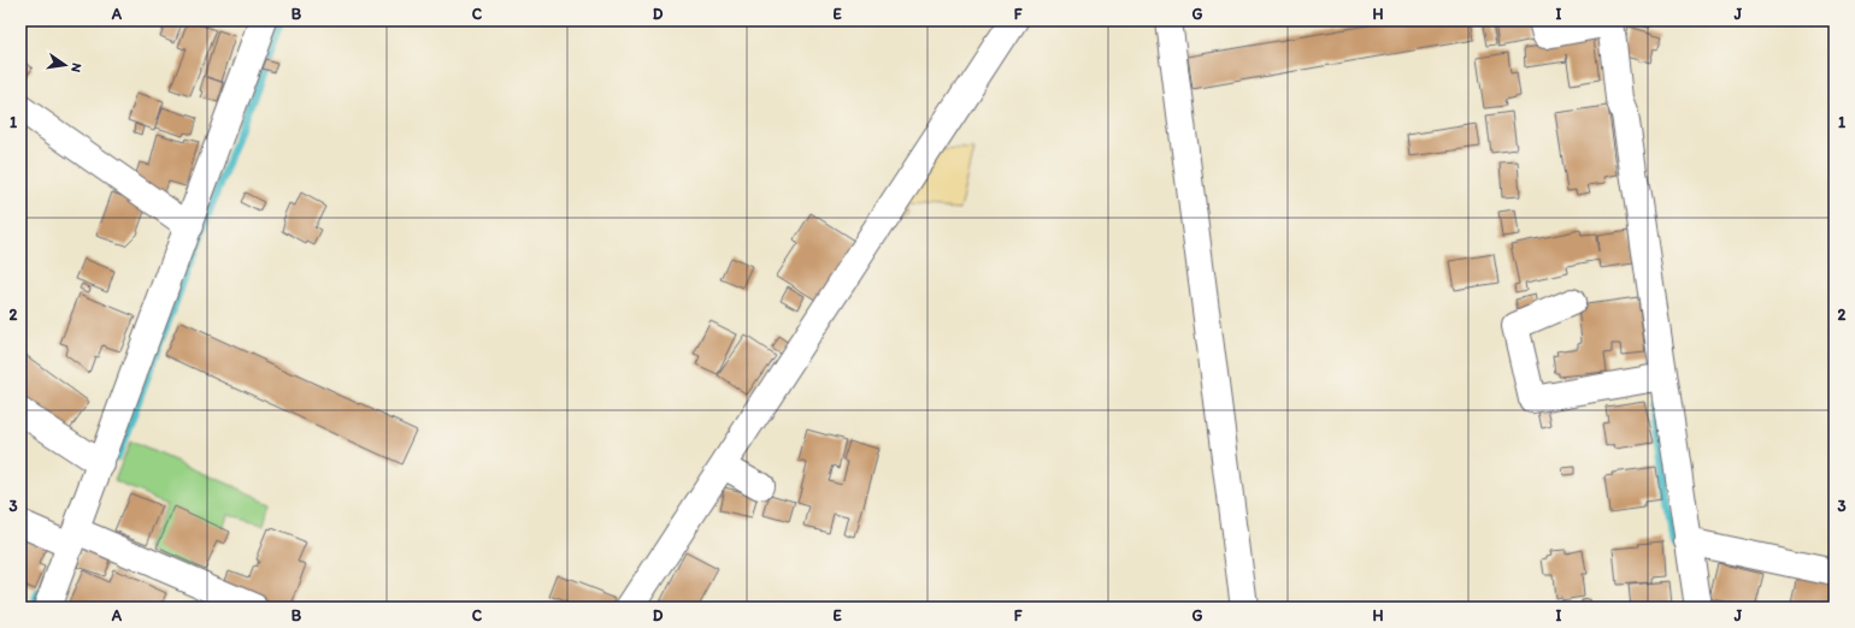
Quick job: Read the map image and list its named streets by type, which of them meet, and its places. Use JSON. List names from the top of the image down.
{
  "north": "right",
  "grid": {
    "columns": [
      "A",
      "B",
      "C",
      "D",
      "E",
      "F",
      "G",
      "H",
      "I",
      "J"
    ],
    "rows": ["1", "2", "3"]
  }
}
